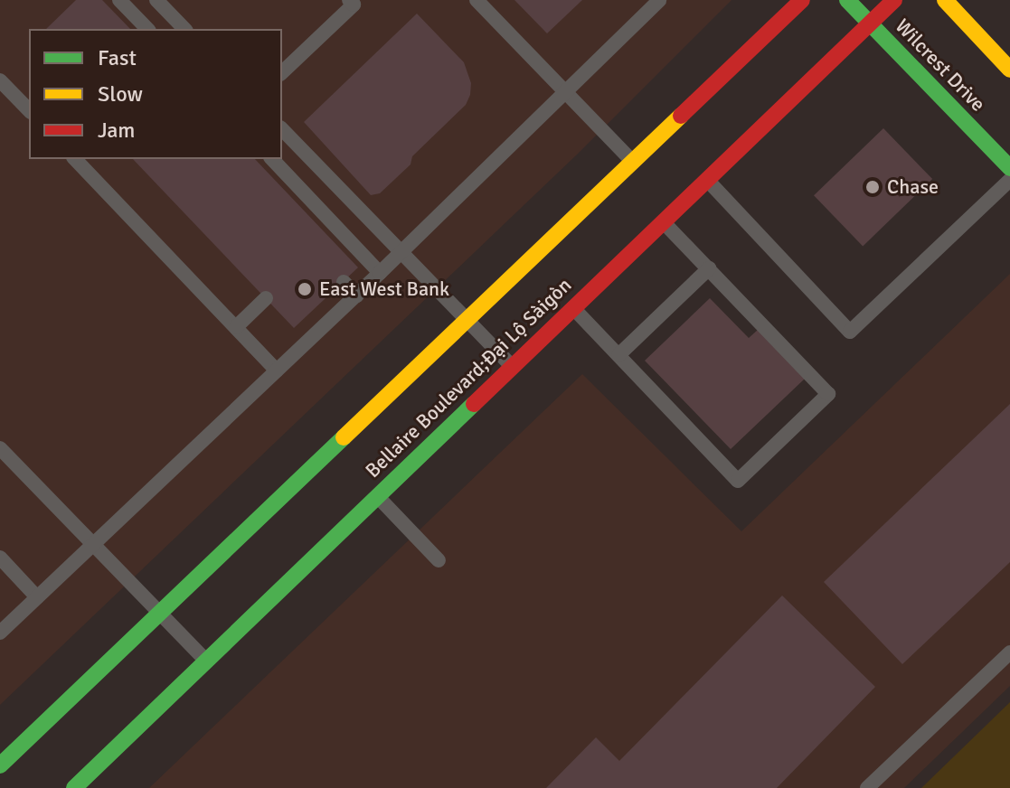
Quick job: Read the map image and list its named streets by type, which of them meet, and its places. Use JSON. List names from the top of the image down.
{
  "streets": {
    "main road": ["Wilcrest Drive", "Bellaire Boulevard;Đại Lộ Sàigòn"]
  },
  "crossings": [
    ["Wilcrest Drive", "Bellaire Boulevard;Đại Lộ Sàigòn"]
  ],
  "places": ["Chase", "East West Bank"],
  "legend": ["Fast", "Slow", "Jam"]
}
